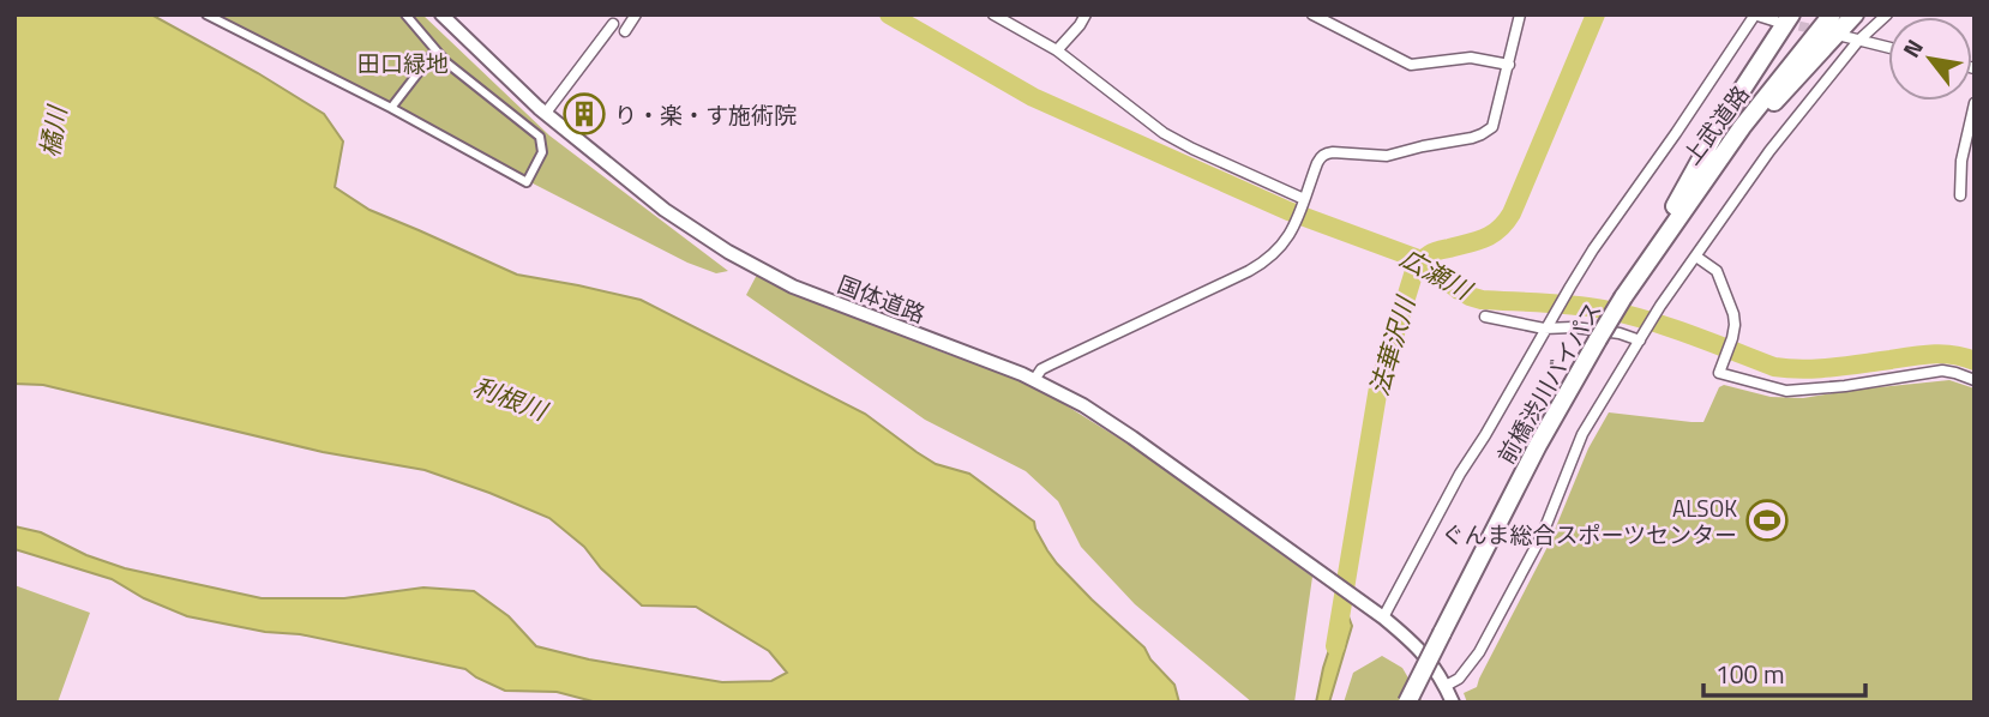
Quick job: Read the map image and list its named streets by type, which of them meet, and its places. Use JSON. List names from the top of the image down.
{
  "streets": {
    "highway": ["上武道路", "前橋渋川バイパス"],
    "street": ["国体道路"]
  },
  "crossings": [
    ["上武道路", "前橋渋川バイパス"]
  ],
  "water": [
    "橘川",
    "広瀬川",
    "法華沢川",
    "利根川"
  ],
  "parks": ["田口緑地"],
  "places": {
    "building": ["り・楽・す施術院"],
    "sports": ["ALSOK ぐんま総合スポーツセンター"]
  },
  "scale_bar": "100 m",
  "north": "top left"
}
